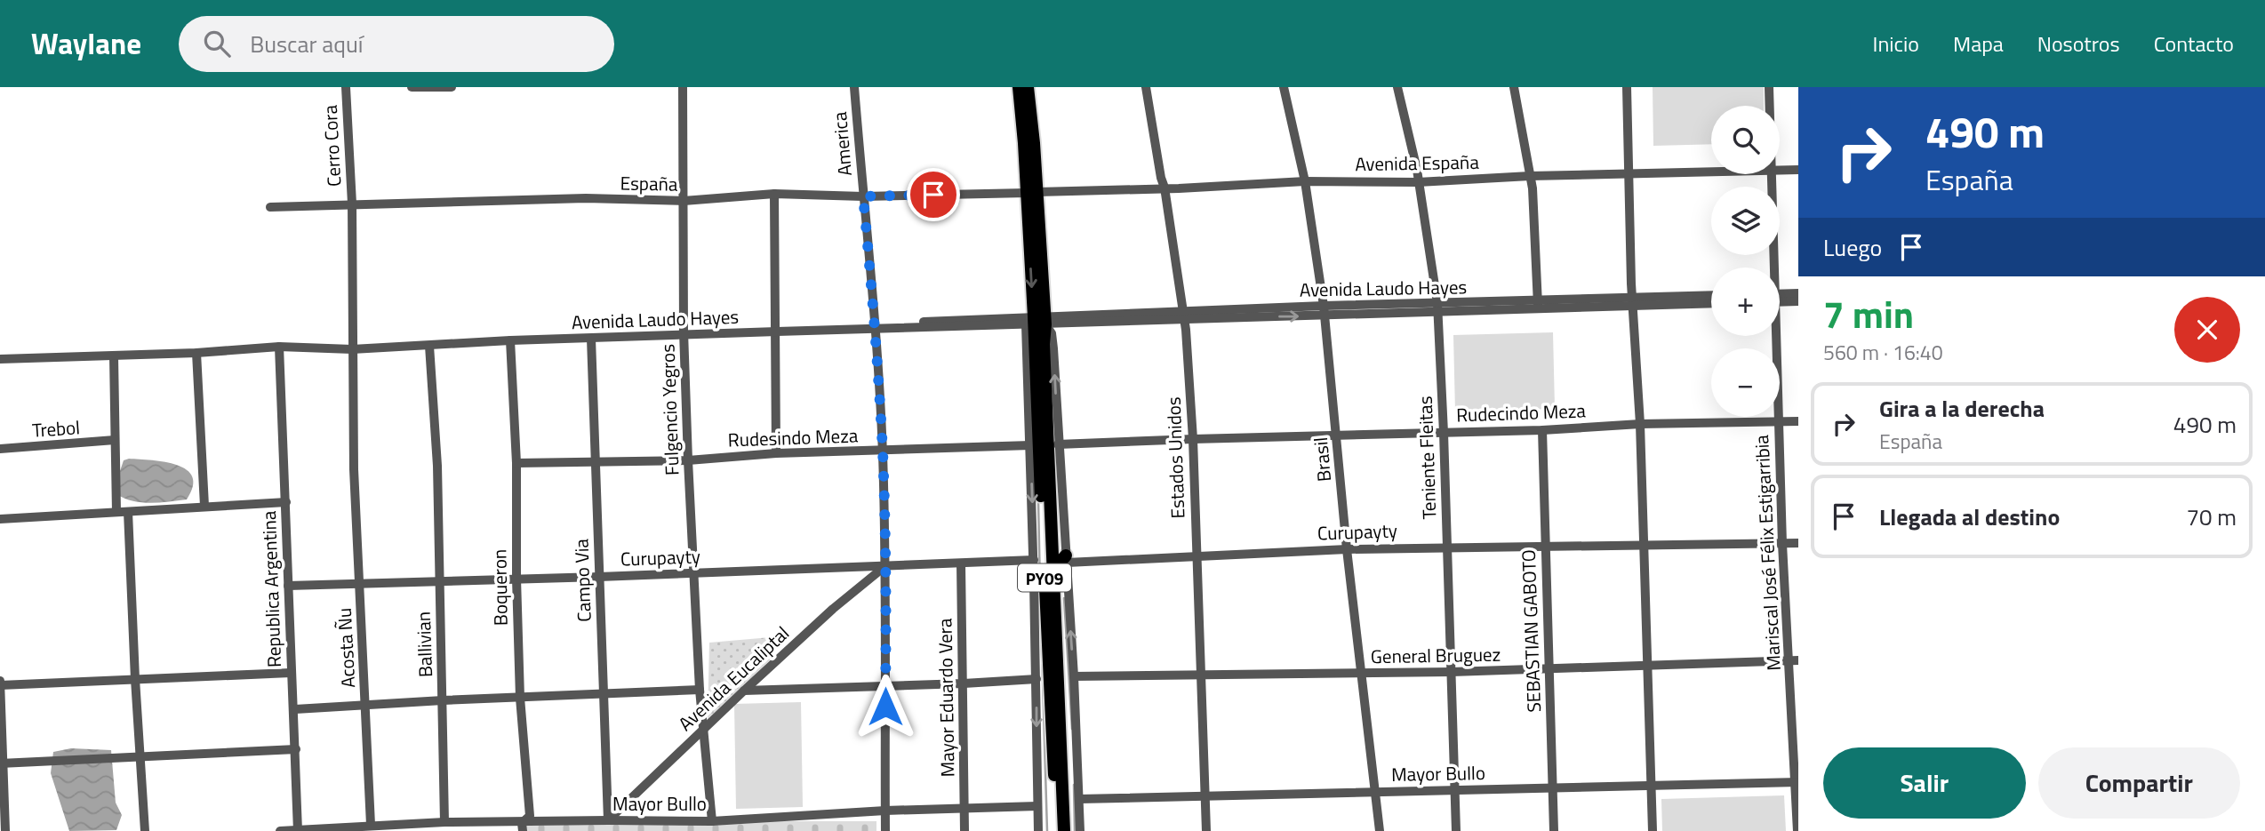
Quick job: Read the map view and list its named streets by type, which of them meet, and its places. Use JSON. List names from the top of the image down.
{
  "streets": {
    "highway": ["PY09"],
    "street": [
      "America",
      "Cerro Cora",
      "Avenida España",
      "España",
      "Avenida Laudo Hayes",
      "Fulgencio Yegros",
      "Rudecindo Meza",
      "Trebol",
      "Rudesindo Meza",
      "Estados Unidos",
      "Teniente Fleitas",
      "Brasil",
      "Curupayty",
      "Mariscal José Félix Estigarribia",
      "Campo Via",
      "Boqueron",
      "Republica Argentina",
      "SEBASTIAN GABOTO",
      "Ballivian",
      "Acosta Ñu",
      "General Bruguez",
      "Avenida Eucaliptal",
      "Mayor Eduardo Vera",
      "Mayor Bullo"
    ]
  },
  "crossings": [
    ["America", "España"],
    ["America", "Avenida Laudo Hayes"],
    ["America", "Rudesindo Meza"],
    ["America", "Curupayty"],
    ["America", "Avenida Eucaliptal"],
    ["America", "Mayor Bullo"],
    ["Cerro Cora", "España"],
    ["Cerro Cora", "Avenida Laudo Hayes"],
    ["Cerro Cora", "Acosta Ñu"],
    ["Avenida España", "España"],
    ["Avenida España", "Estados Unidos"],
    ["Avenida España", "Teniente Fleitas"],
    ["Avenida España", "Brasil"],
    ["Avenida España", "PY09"],
    ["España", "Fulgencio Yegros"],
    ["España", "PY09"],
    ["Avenida Laudo Hayes", "Fulgencio Yegros"],
    ["Avenida Laudo Hayes", "Estados Unidos"],
    ["Avenida Laudo Hayes", "Teniente Fleitas"],
    ["Avenida Laudo Hayes", "Brasil"],
    ["Avenida Laudo Hayes", "PY09"],
    ["Avenida Laudo Hayes", "Campo Via"],
    ["Avenida Laudo Hayes", "Boqueron"],
    ["Avenida Laudo Hayes", "Republica Argentina"],
    ["Avenida Laudo Hayes", "Ballivian"],
    ["Avenida Laudo Hayes", "Acosta Ñu"],
    ["Fulgencio Yegros", "Rudesindo Meza"],
    ["Fulgencio Yegros", "Curupayty"],
    ["Fulgencio Yegros", "Avenida Eucaliptal"],
    ["Fulgencio Yegros", "Mayor Bullo"],
    ["Rudecindo Meza", "Estados Unidos"],
    ["Rudecindo Meza", "Teniente Fleitas"],
    ["Rudecindo Meza", "Brasil"],
    ["Rudecindo Meza", "Mariscal José Félix Estigarribia"],
    ["Rudecindo Meza", "SEBASTIAN GABOTO"],
    ["Rudesindo Meza", "Campo Via"],
    ["Rudesindo Meza", "Boqueron"],
    ["Estados Unidos", "Curupayty"],
    ["Estados Unidos", "General Bruguez"],
    ["Estados Unidos", "Mayor Bullo"],
    ["Teniente Fleitas", "Curupayty"],
    ["Teniente Fleitas", "General Bruguez"],
    ["Teniente Fleitas", "Mayor Bullo"],
    ["Brasil", "Curupayty"],
    ["Brasil", "General Bruguez"],
    ["Brasil", "Mayor Bullo"],
    ["Curupayty", "Mariscal José Félix Estigarribia"],
    ["Curupayty", "Campo Via"],
    ["Curupayty", "Boqueron"],
    ["Curupayty", "Republica Argentina"],
    ["Curupayty", "SEBASTIAN GABOTO"],
    ["Curupayty", "Ballivian"],
    ["Curupayty", "Acosta Ñu"],
    ["Curupayty", "Avenida Eucaliptal"],
    ["Curupayty", "Mayor Eduardo Vera"],
    ["Mariscal José Félix Estigarribia", "General Bruguez"],
    ["Mariscal José Félix Estigarribia", "Mayor Bullo"],
    ["Campo Via", "Avenida Eucaliptal"],
    ["Campo Via", "Mayor Bullo"],
    ["Boqueron", "Mayor Bullo"],
    ["Republica Argentina", "Mayor Bullo"],
    ["SEBASTIAN GABOTO", "General Bruguez"],
    ["SEBASTIAN GABOTO", "Mayor Bullo"],
    ["Ballivian", "Mayor Bullo"],
    ["Acosta Ñu", "Mayor Bullo"],
    ["Avenida Eucaliptal", "Mayor Bullo"],
    ["Mayor Eduardo Vera", "Mayor Bullo"]
  ],
  "page": {
    "header": "Waylane",
    "search": "Buscar aquí",
    "nav": [
      "Inicio",
      "Mapa",
      "Nosotros",
      "Contacto"
    ],
    "turn": ["490 m", "España"],
    "map_buttons": ["+", "−"],
    "then": "Luego",
    "heading": ["7 min", "560 m · 16:40"],
    "list": [
      {
        "name": "Gira a la derecha",
        "note": "España",
        "value": "490 m"
      },
      {
        "name": "Llegada al destino",
        "value": "70 m"
      }
    ],
    "buttons": ["Salir", "Compartir"]
  }
}
